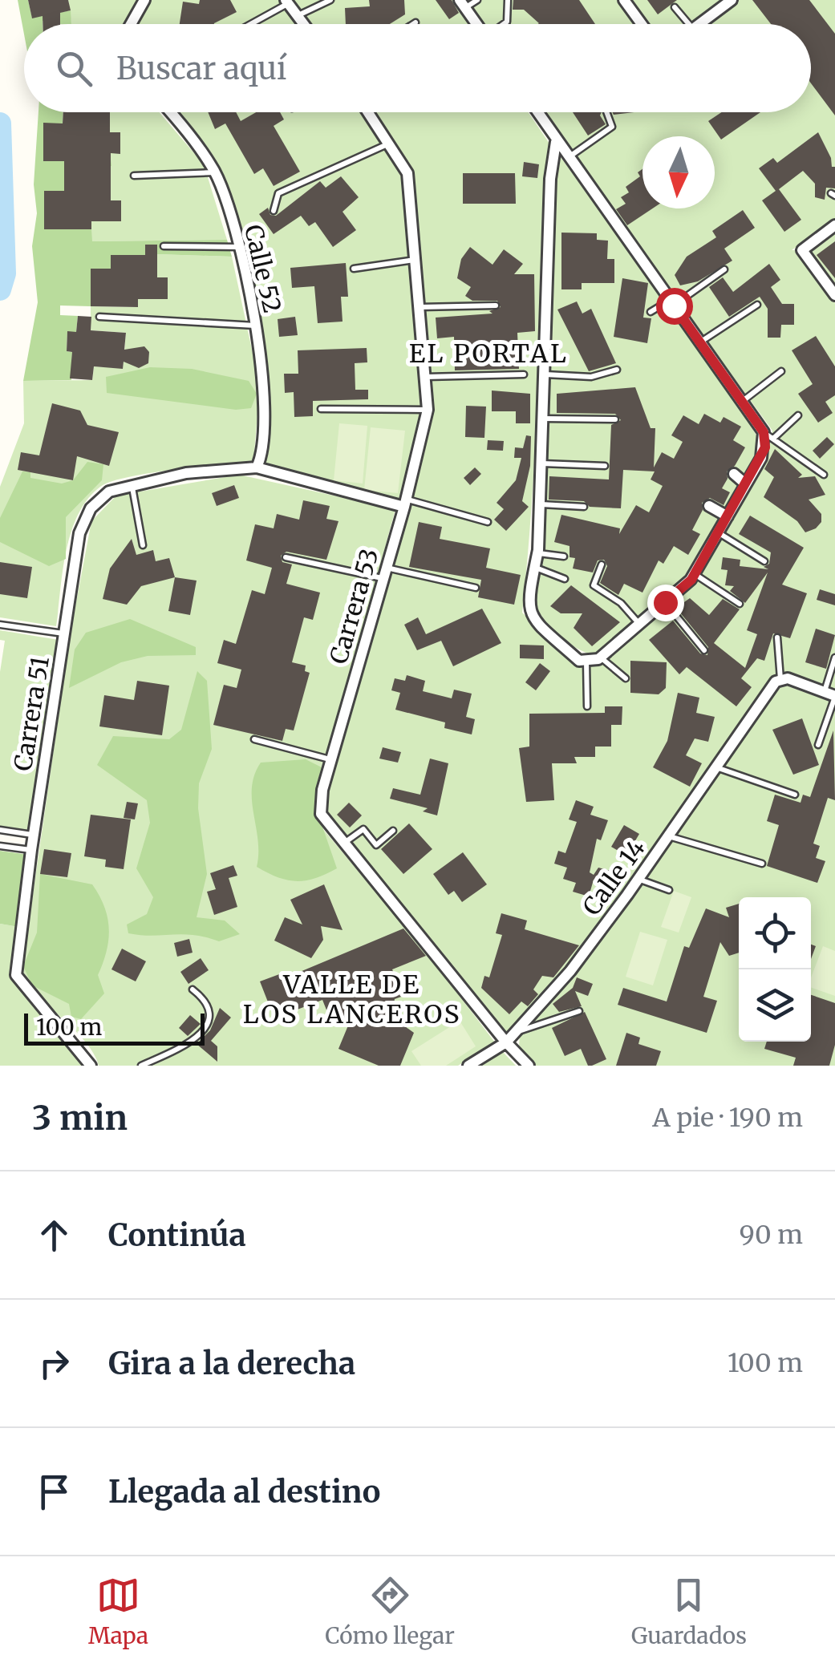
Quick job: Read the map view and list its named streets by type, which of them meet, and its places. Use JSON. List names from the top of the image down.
{
  "streets": {
    "street": [
      "Calle 52",
      "Carrera 53",
      "Carrera 51",
      "Calle 14"
    ]
  },
  "crossings": [
    ["Carrera 53", "Calle 14"]
  ],
  "districts": ["EL PORTAL", "VALLE DE LOS LANCEROS"],
  "scale_bar": "100 m",
  "north": "bottom",
  "page": {
    "search": "Buscar aquí",
    "scale": "100 m",
    "heading": ["3 min", "A pie · 190 m"],
    "list": [
      ["Continúa", "90 m"],
      ["Gira a la derecha", "100 m"],
      "Llegada al destino"
    ],
    "nav": ["Mapa", "Cómo llegar", "Guardados"]
  }
}
